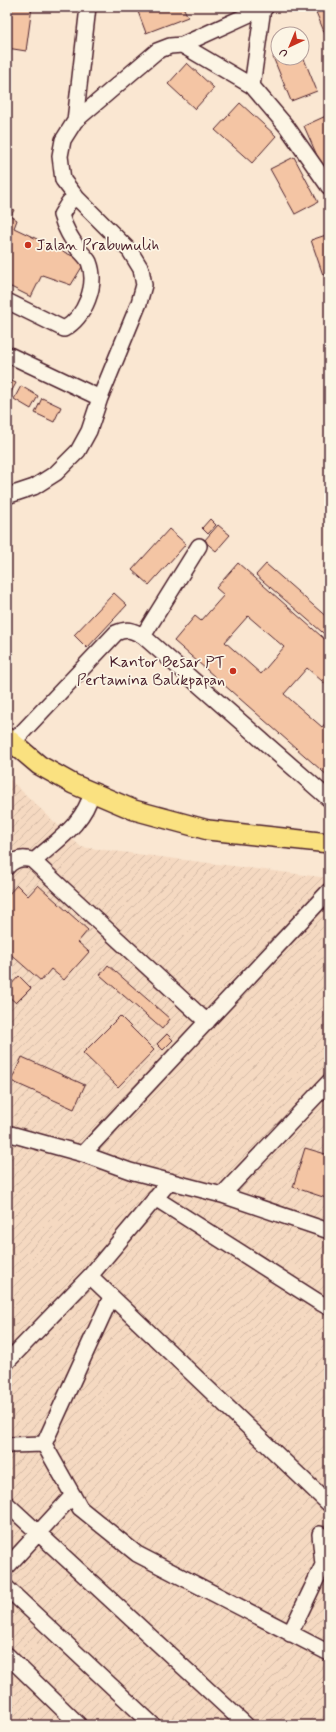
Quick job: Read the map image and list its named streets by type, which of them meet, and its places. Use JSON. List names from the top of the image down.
{
  "places": ["Jalan Prabumulih", "Kantor Besar PT Pertamina Balikpapan"],
  "north": "bottom left"
}
